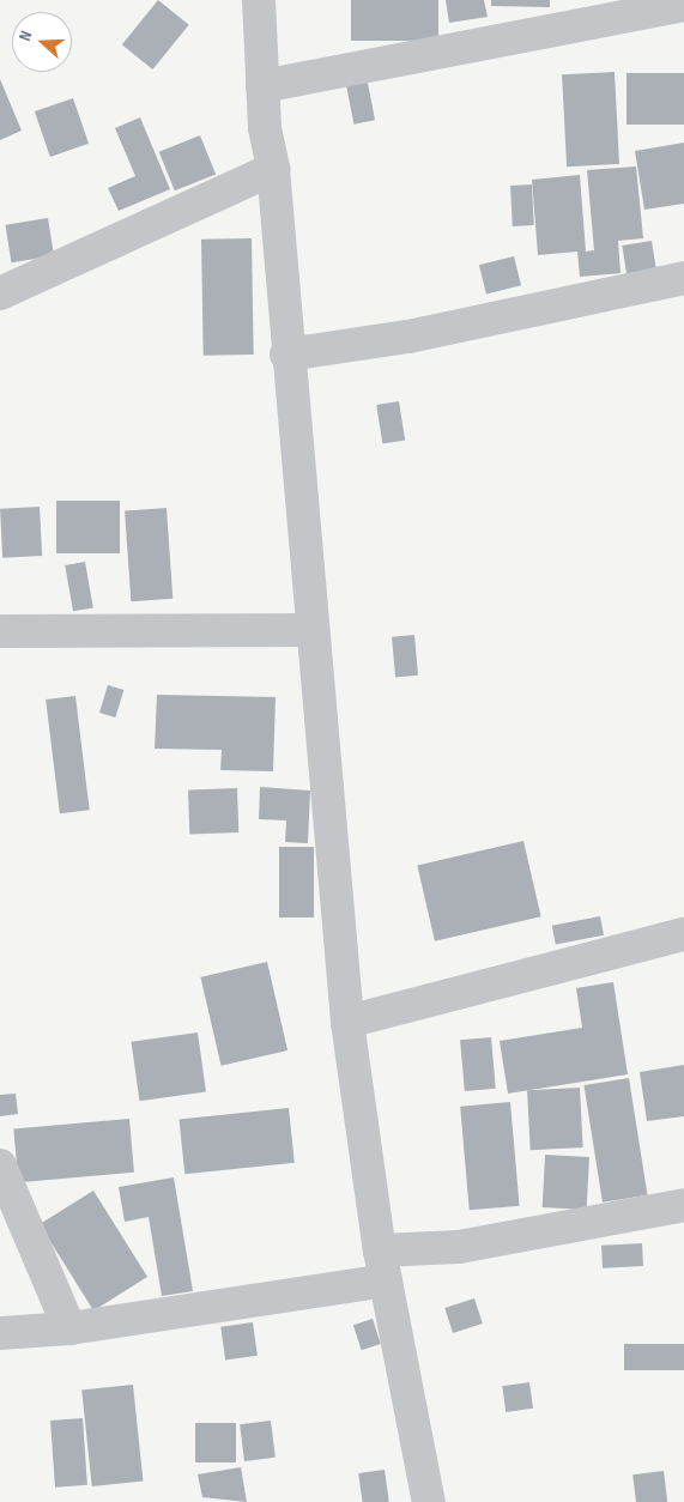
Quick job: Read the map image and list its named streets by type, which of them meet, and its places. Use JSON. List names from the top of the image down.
{
  "north": "left"
}
